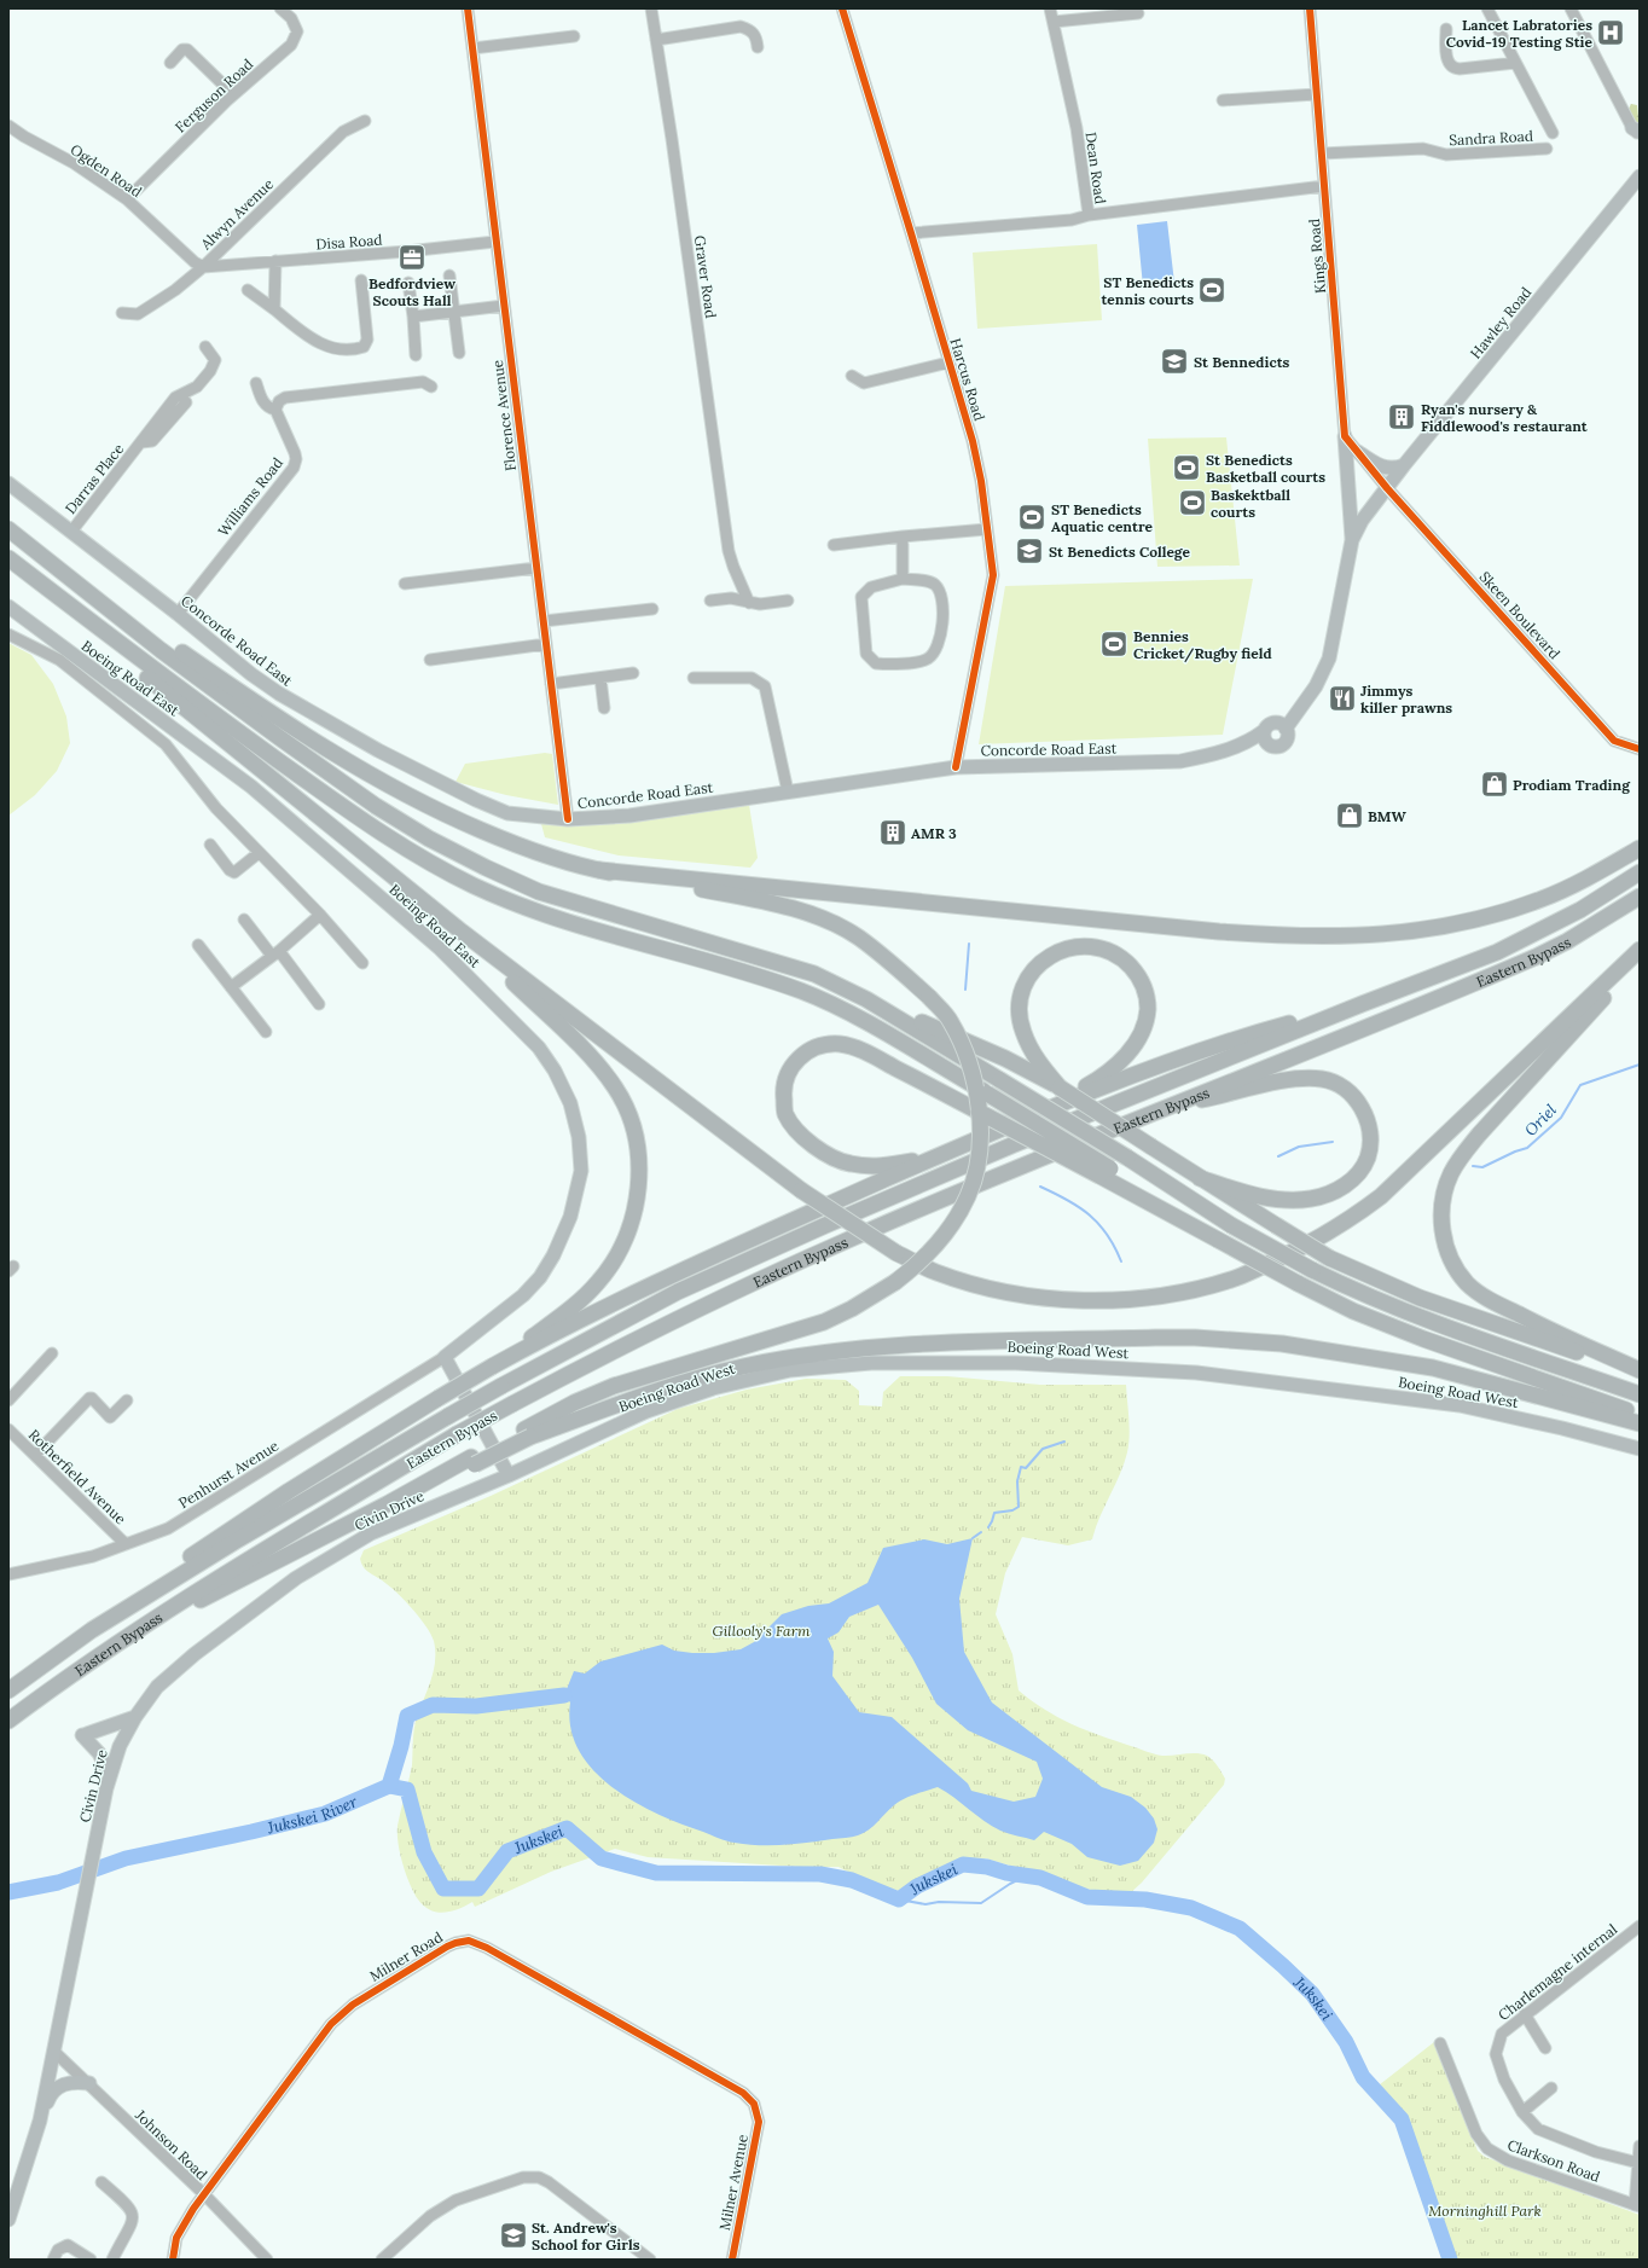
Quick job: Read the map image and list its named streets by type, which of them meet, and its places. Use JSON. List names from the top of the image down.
{
  "streets": {
    "highway": ["Eastern Bypass"],
    "main road": [
      "Hawley Road",
      "Concorde Road East",
      "Boeing Road East",
      "Boeing Road West",
      "Civin Drive"
    ],
    "street": [
      "Ferguson Road",
      "Sandra Road",
      "Dean Road",
      "Ogden Road",
      "Alwyn Avenue",
      "Disa Road",
      "Kings Road",
      "Graver Road",
      "Harcus Road",
      "Florence Avenue",
      "Darras Place",
      "Williams Road",
      "Skeen Boulevard",
      "Penhurst Avenue",
      "Rotherfield Avenue",
      "Milner Road",
      "Charlemagne internal",
      "Johnson Road",
      "Clarkson Road",
      "Milner Avenue"
    ]
  },
  "crossings": [
    ["Ferguson Road", "Ogden Road"],
    ["Sandra Road", "Kings Road"],
    ["Dean Road", "Harcus Road"],
    ["Ogden Road", "Alwyn Avenue"],
    ["Ogden Road", "Disa Road"],
    ["Alwyn Avenue", "Disa Road"],
    ["Disa Road", "Florence Avenue"],
    ["Hawley Road", "Skeen Boulevard"],
    ["Hawley Road", "Concorde Road East"],
    ["Harcus Road", "Concorde Road East"],
    ["Florence Avenue", "Concorde Road East"],
    ["Darras Place", "Concorde Road East"],
    ["Williams Road", "Concorde Road East"],
    ["Skeen Boulevard", "Concorde Road East"],
    ["Boeing Road East", "Penhurst Avenue"],
    ["Boeing Road West", "Civin Drive"],
    ["Penhurst Avenue", "Rotherfield Avenue"],
    ["Civin Drive", "Johnson Road"],
    ["Milner Road", "Johnson Road"],
    ["Milner Road", "Milner Avenue"]
  ],
  "water": ["Oriel", "Jukskei River", "Jukskei"],
  "parks": ["Gillooly's Farm", "Morninghill Park"],
  "places": {
    "hospital": ["Lancet Labratories Covid-19 Testing Stie"],
    "office": ["Bedfordview Scouts Hall"],
    "sports": [
      "ST Benedicts tennis courts",
      "St Benedicts Basketball courts",
      "Baskektball courts",
      "ST Benedicts Aquatic centre",
      "Bennies Cricket/Rugby field"
    ],
    "school or university": ["St Bennedicts", "St Benedicts College", "St. Andrew's School for Girls"],
    "building": ["Ryan's nursery & Fiddlewood's restaurant", "AMR 3"],
    "restaurant": ["Jimmys killer prawns"],
    "shop": ["Prodiam Trading", "BMW"]
  }
}
